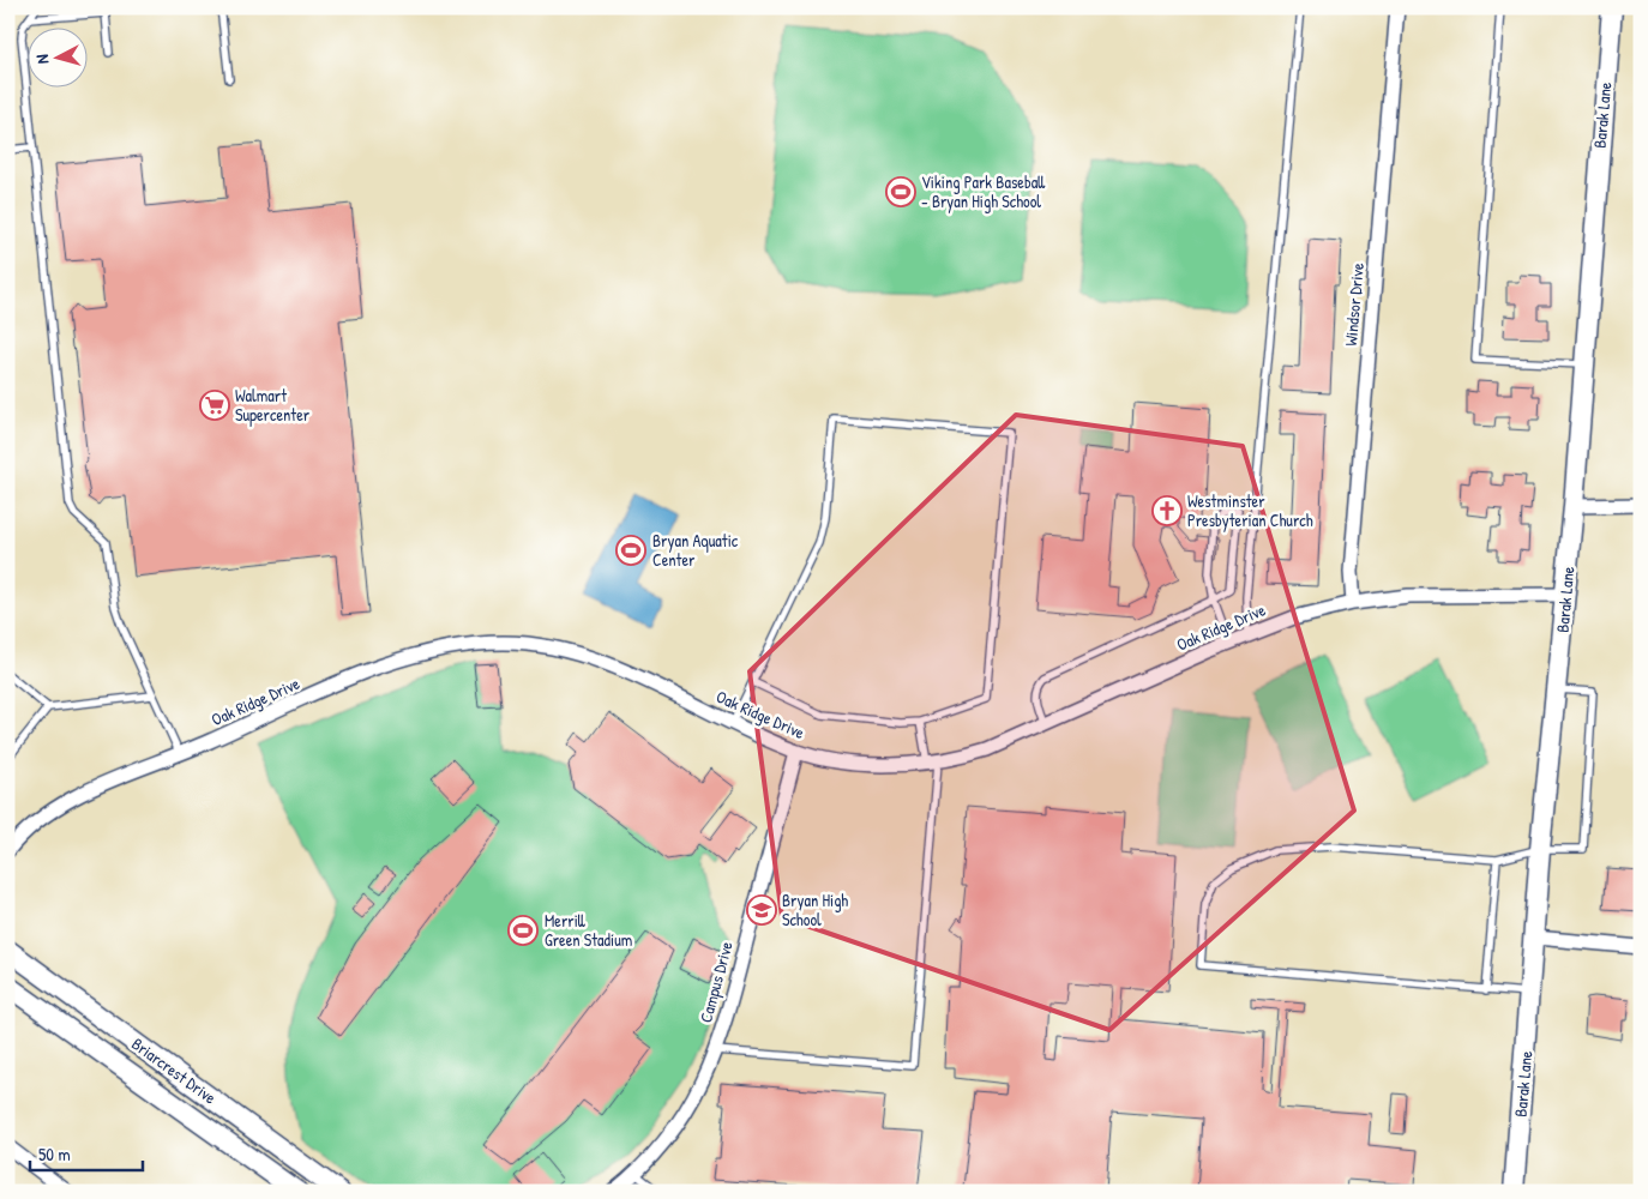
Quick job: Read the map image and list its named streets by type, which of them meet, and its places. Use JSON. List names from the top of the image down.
{
  "streets": {
    "street": [
      "Barak Lane",
      "Windsor Drive",
      "Oak Ridge Drive",
      "Campus Drive",
      "Briarcrest Drive"
    ]
  },
  "crossings": [
    ["Barak Lane", "Oak Ridge Drive"],
    ["Windsor Drive", "Oak Ridge Drive"],
    ["Oak Ridge Drive", "Campus Drive"]
  ],
  "places": {
    "sports": ["Viking Park Baseball - Bryan High School", "Bryan Aquatic Center", "Merrill Green Stadium"],
    "supermarket": ["Walmart Supercenter"],
    "church": ["Westminster Presbyterian Church"],
    "school or university": ["Bryan High School"]
  },
  "scale_bar": "50 m",
  "north": "left"
}
